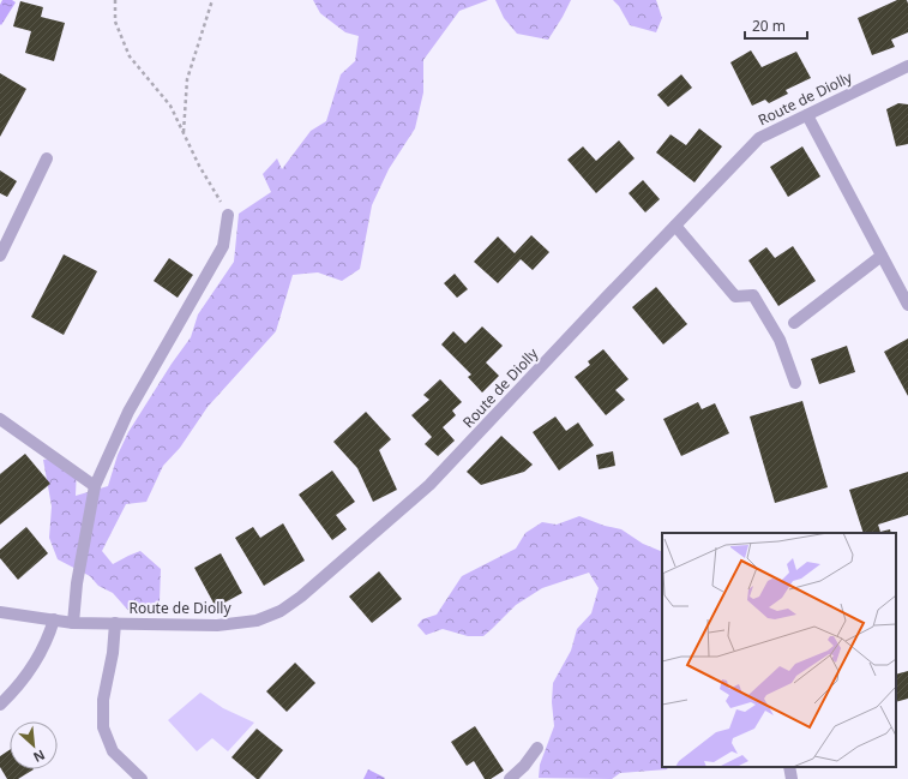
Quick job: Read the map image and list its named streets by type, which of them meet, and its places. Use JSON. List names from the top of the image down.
{
  "streets": {
    "street": ["Route de Diolly"]
  },
  "scale_bar": "20 m",
  "north": "bottom right"
}
